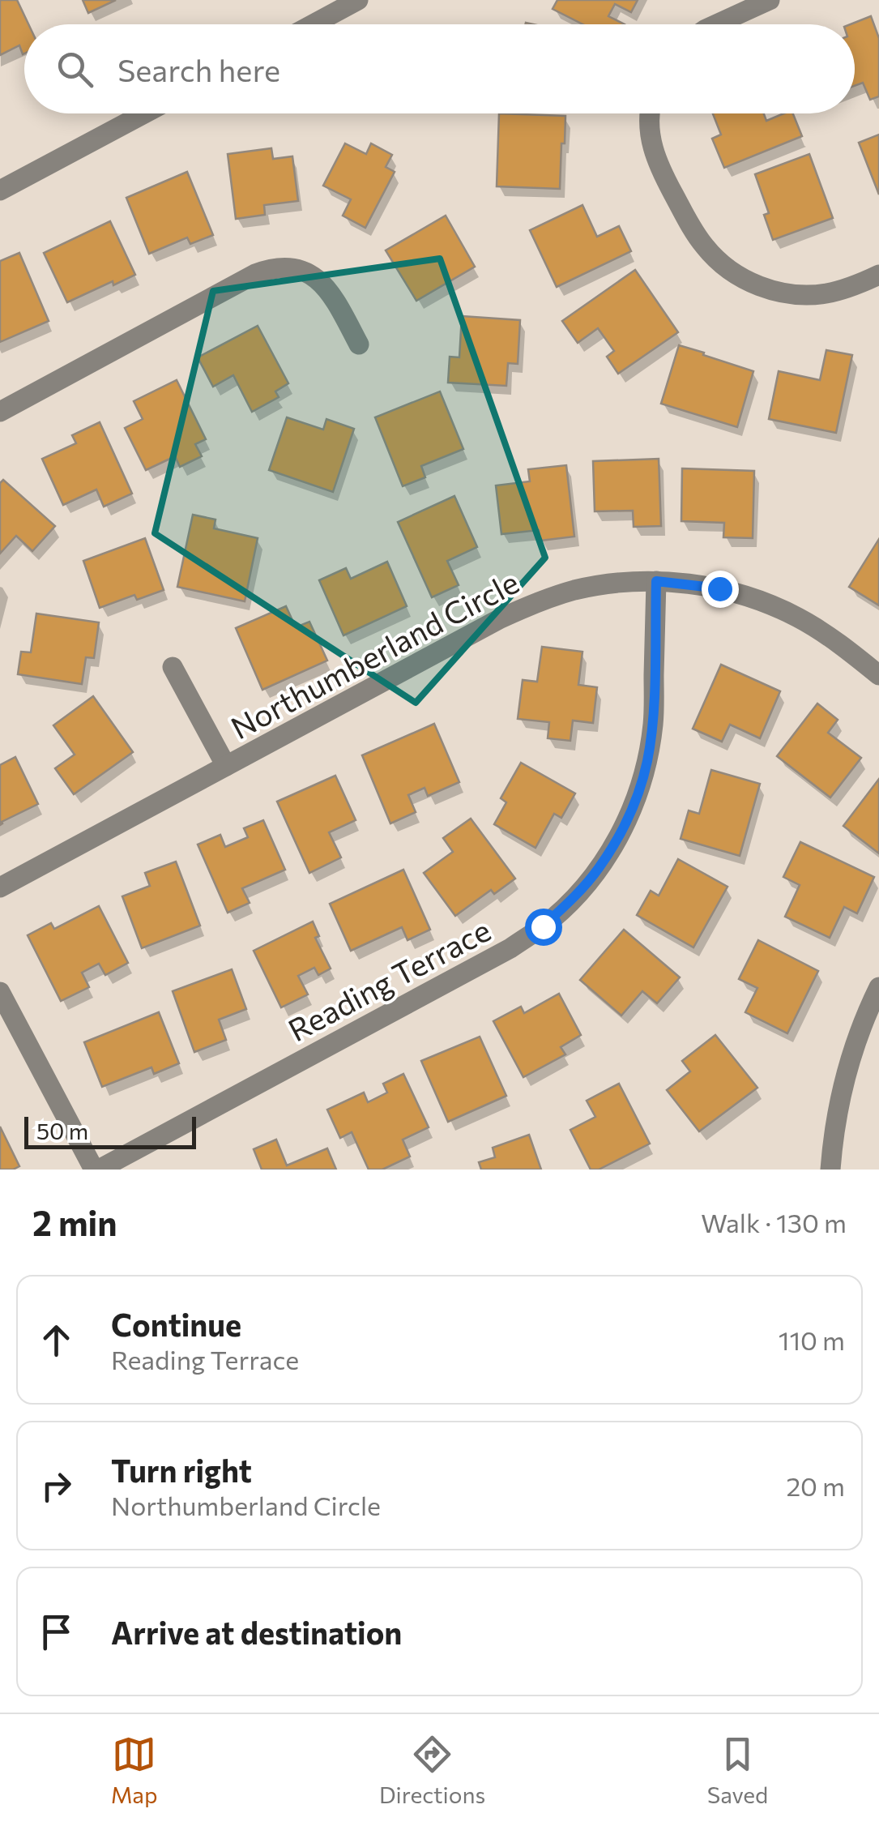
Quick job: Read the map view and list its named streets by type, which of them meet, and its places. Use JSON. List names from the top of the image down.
{
  "streets": {
    "street": ["Northumberland Circle", "Reading Terrace"]
  },
  "crossings": [
    ["Northumberland Circle", "Reading Terrace"]
  ],
  "scale_bar": "50 m",
  "page": {
    "search": "Search here",
    "scale": "50 m",
    "heading": ["2 min", "Walk · 130 m"],
    "list": [
      ["Continue", "Reading Terrace", "110 m"],
      ["Turn right", "Northumberland Circle", "20 m"],
      "Arrive at destination"
    ],
    "nav": ["Map", "Directions", "Saved"]
  }
}
